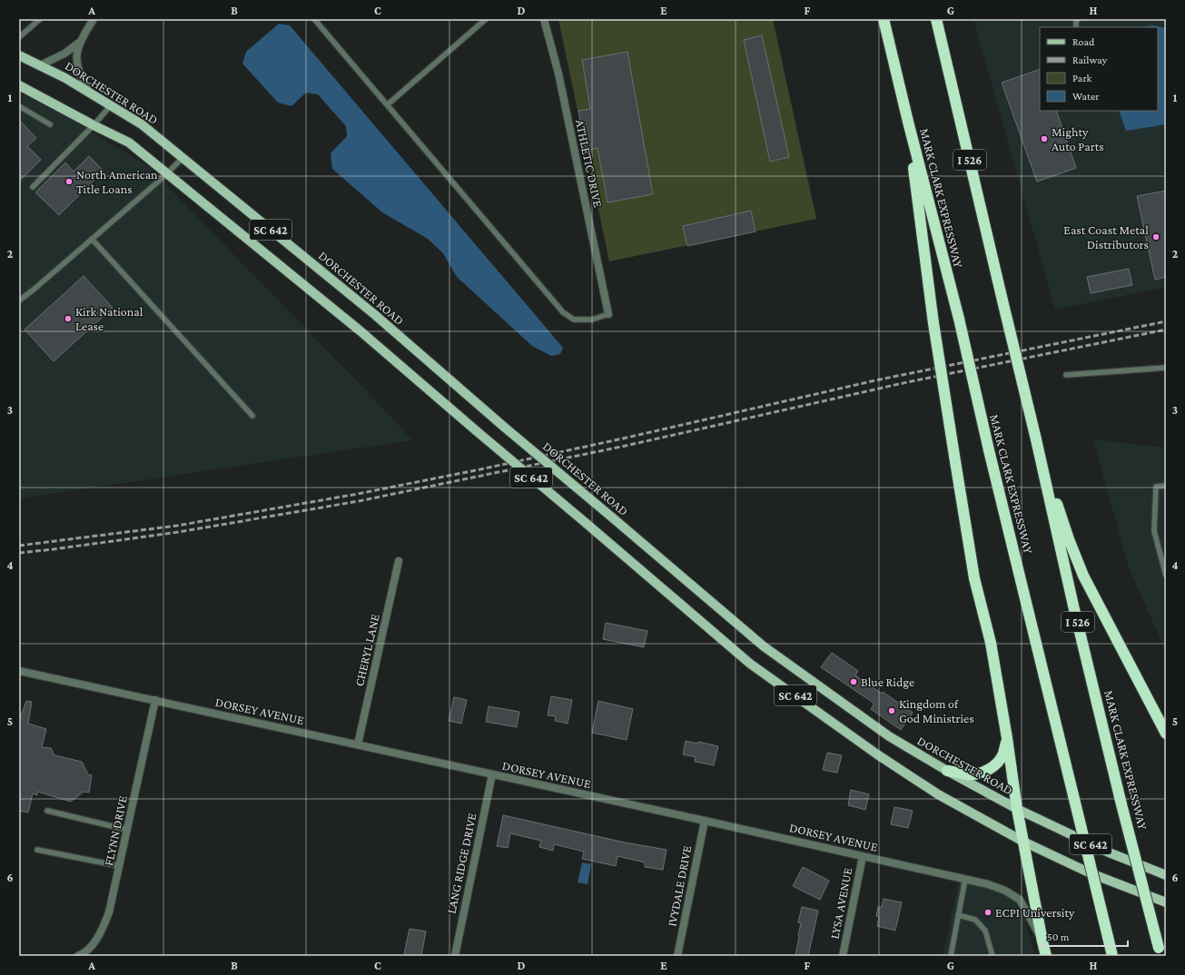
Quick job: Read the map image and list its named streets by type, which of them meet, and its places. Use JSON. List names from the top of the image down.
{
  "streets": {
    "highway": ["I 526", "MARK CLARK EXPRESSWAY"],
    "main road": ["DORCHESTER ROAD", "SC 642"],
    "street": [
      "ATHLETIC DRIVE",
      "CHERYL LANE",
      "DORSEY AVENUE",
      "FLYNN DRIVE",
      "LANG RIDGE DRIVE",
      "IVYDALE DRIVE",
      "LYSA AVENUE"
    ]
  },
  "crossings": [
    ["CHERYL LANE", "DORSEY AVENUE"],
    ["DORSEY AVENUE", "FLYNN DRIVE"],
    ["DORSEY AVENUE", "LANG RIDGE DRIVE"],
    ["DORSEY AVENUE", "IVYDALE DRIVE"],
    ["DORSEY AVENUE", "LYSA AVENUE"]
  ],
  "places": [
    "Mighty Auto Parts",
    "North American Title Loans",
    "East Coast Metal Distributors",
    "Kirk National Lease",
    "Blue Ridge",
    "Kingdom of God Ministries",
    "ECPI University"
  ],
  "legend": [
    "Road",
    "Railway",
    "Park",
    "Water"
  ],
  "scale_bar": "50 m",
  "grid": {
    "columns": [
      "A",
      "B",
      "C",
      "D",
      "E",
      "F",
      "G",
      "H"
    ],
    "rows": [
      "1",
      "2",
      "3",
      "4",
      "5",
      "6"
    ]
  }
}
